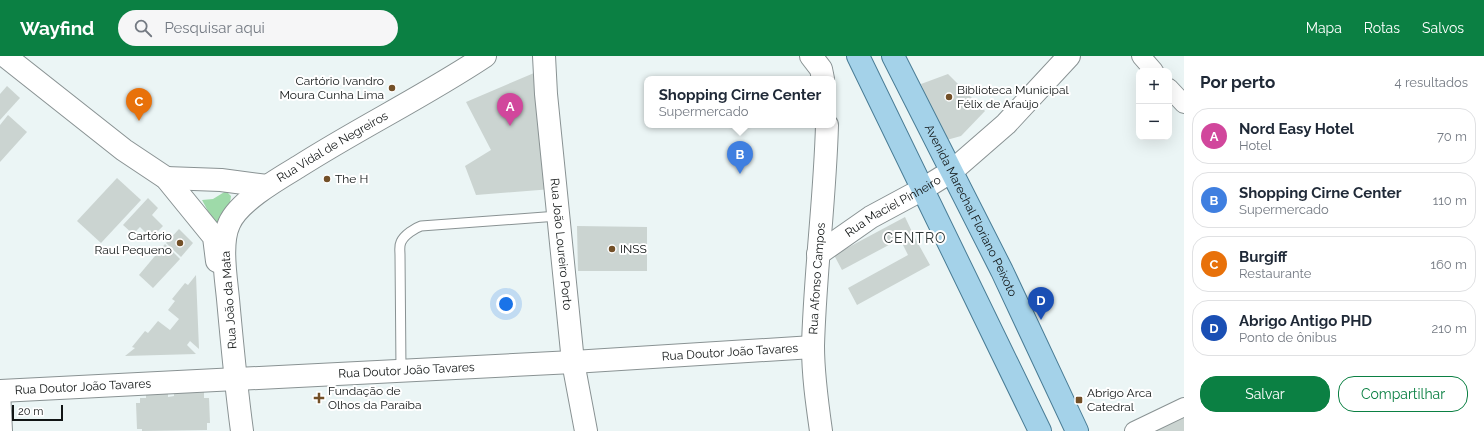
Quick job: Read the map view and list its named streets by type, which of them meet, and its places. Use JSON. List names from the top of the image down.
{
  "streets": {
    "main road": [
      "Rua Vidal de Negreiros",
      "Rua Maciel Pinheiro",
      "Avenida Marechal Floriano Peixoto",
      "Rua João Loureiro Porto",
      "Rua Afonso Campos",
      "Rua João da Mata",
      "Rua Doutor João Tavares"
    ]
  },
  "crossings": [
    ["Rua Vidal de Negreiros", "Rua João da Mata"],
    ["Rua Maciel Pinheiro", "Avenida Marechal Floriano Peixoto"],
    ["Rua Maciel Pinheiro", "Rua Afonso Campos"],
    ["Rua João Loureiro Porto", "Rua Doutor João Tavares"],
    ["Rua Afonso Campos", "Rua Doutor João Tavares"],
    ["Rua João da Mata", "Rua Doutor João Tavares"]
  ],
  "districts": ["CENTRO"],
  "places": {
    "other": [
      "Cartório Ivandro Moura Cunha Lima",
      "Biblioteca Municipal Félix de Araújo",
      "The H",
      "Cartório Raul Pequeno",
      "INSS"
    ],
    "health": ["Fundação de Olhos da Paraíba"],
    "transit": ["Abrigo Arca Catedral"]
  },
  "scale_bar": "20 m",
  "page": {
    "header": "Wayfind",
    "search": "Pesquisar aqui",
    "nav": ["Mapa", "Rotas", "Salvos"],
    "heading": ["Por perto", "4 resultados"],
    "map_buttons": ["+", "−"],
    "popup": ["Shopping Cirne Center", "Supermercado"],
    "pins": [
      "C",
      "A",
      "B",
      "D"
    ],
    "list": [
      {
        "mark": "A",
        "name": "Nord Easy Hotel",
        "note": "Hotel",
        "value": "70 m"
      },
      {
        "mark": "B",
        "name": "Shopping Cirne Center",
        "note": "Supermercado",
        "value": "110 m"
      },
      {
        "mark": "C",
        "name": "Burgiff",
        "note": "Restaurante",
        "value": "160 m"
      },
      {
        "mark": "D",
        "name": "Abrigo Antigo PHD",
        "note": "Ponto de ônibus",
        "value": "210 m"
      }
    ],
    "buttons": ["Salvar", "Compartilhar"],
    "scale": "20 m"
  }
}
